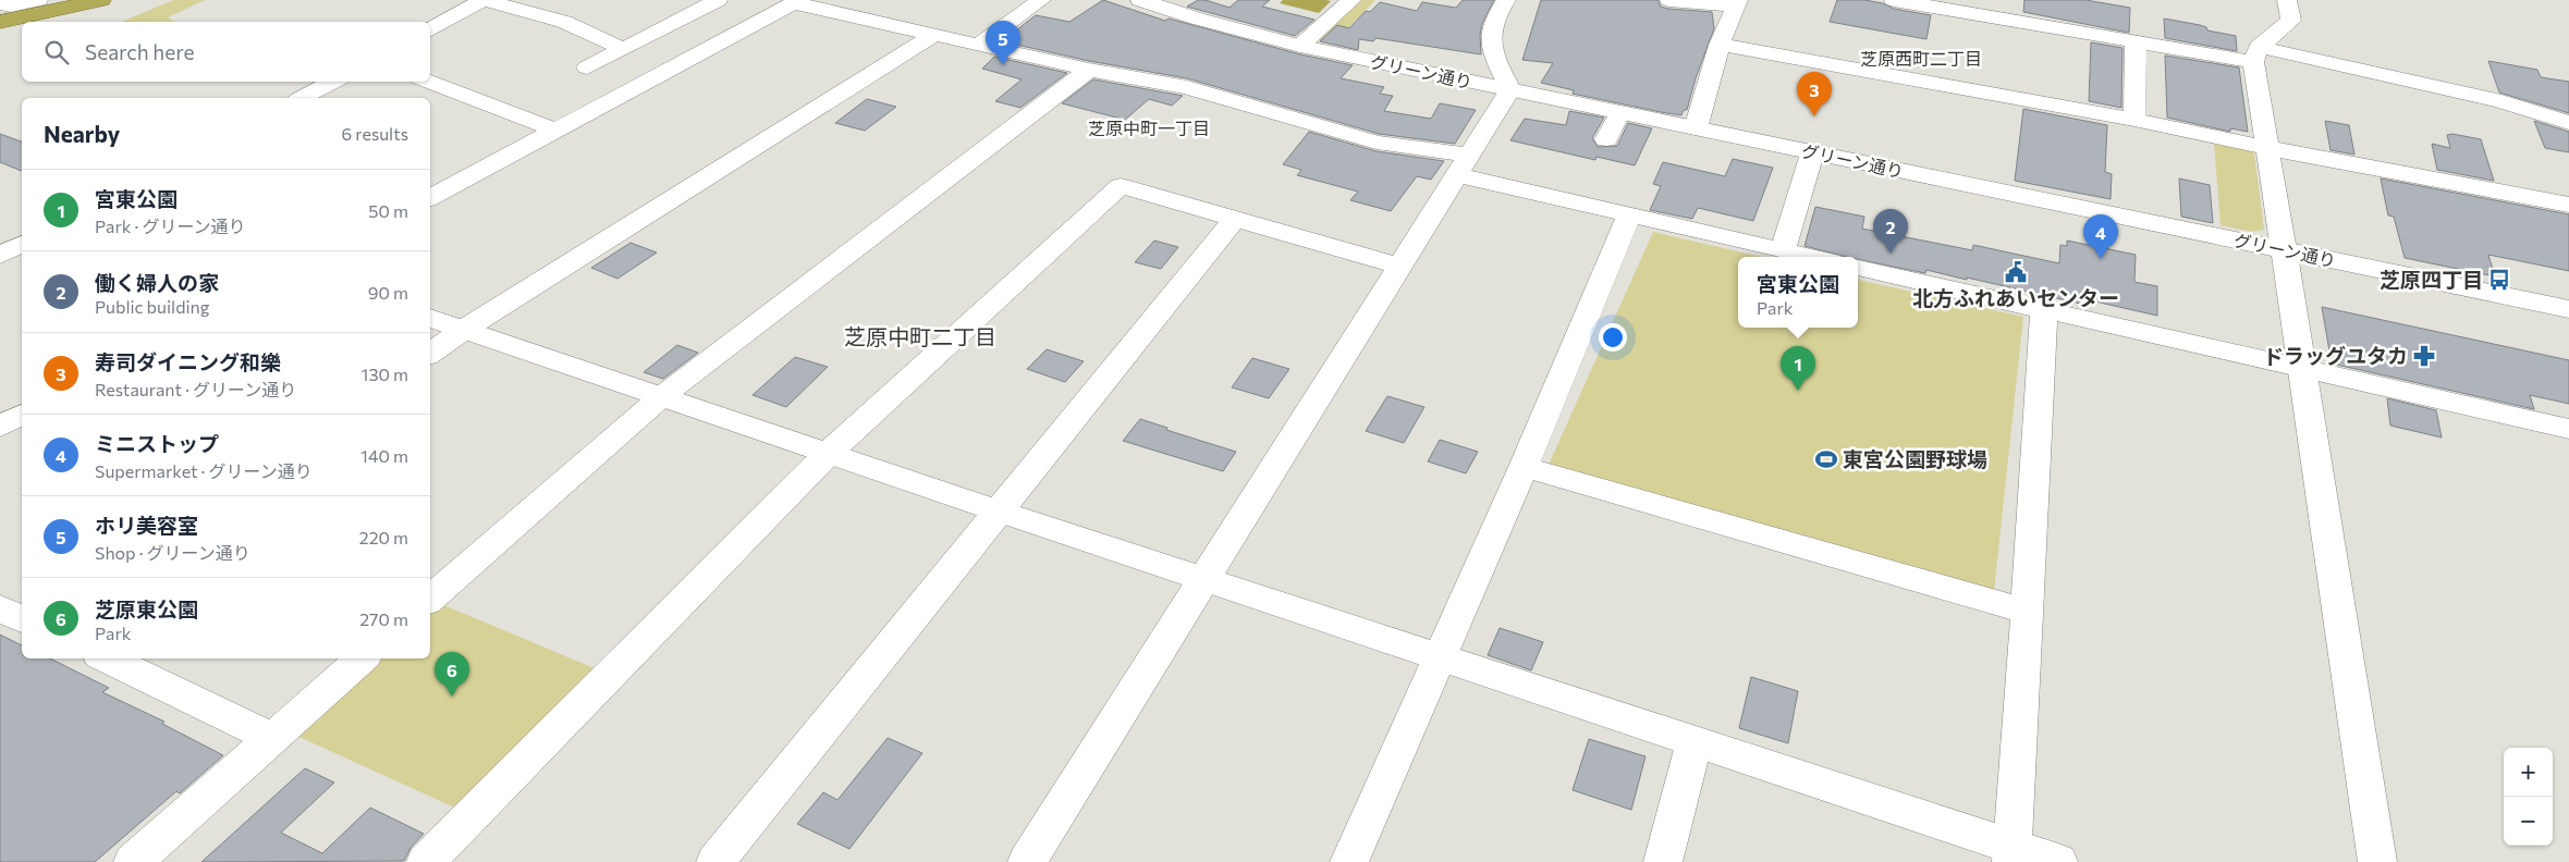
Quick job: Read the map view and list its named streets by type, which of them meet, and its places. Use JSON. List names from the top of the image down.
{
  "streets": {
    "street": ["グリーン通り"]
  },
  "districts": ["芝原西町二丁目", "芝原中町一丁目", "芝原中町二丁目"],
  "places": {
    "public building": ["北方ふれあいセンター"],
    "bus stop": ["芝原四丁目"],
    "pharmacy": ["ドラッグユタカ"],
    "sports": ["東宮公園野球場"]
  },
  "page": {
    "pins": [
      "5",
      "3",
      "2",
      "4",
      "1",
      "6"
    ],
    "search": "Search here",
    "heading": ["Nearby", "6 results"],
    "list": [
      {
        "mark": "1",
        "name": "宮東公園",
        "note": "Park · グリーン通り",
        "value": "50 m"
      },
      {
        "mark": "2",
        "name": "働く婦人の家",
        "note": "Public building",
        "value": "90 m"
      },
      {
        "mark": "3",
        "name": "寿司ダイニング和樂",
        "note": "Restaurant · グリーン通り",
        "value": "130 m"
      },
      {
        "mark": "4",
        "name": "ミニストップ",
        "note": "Supermarket · グリーン通り",
        "value": "140 m"
      },
      {
        "mark": "5",
        "name": "ホリ美容室",
        "note": "Shop · グリーン通り",
        "value": "220 m"
      },
      {
        "mark": "6",
        "name": "芝原東公園",
        "note": "Park",
        "value": "270 m"
      }
    ],
    "popup": ["宮東公園", "Park"],
    "map_buttons": ["+", "−"]
  }
}
